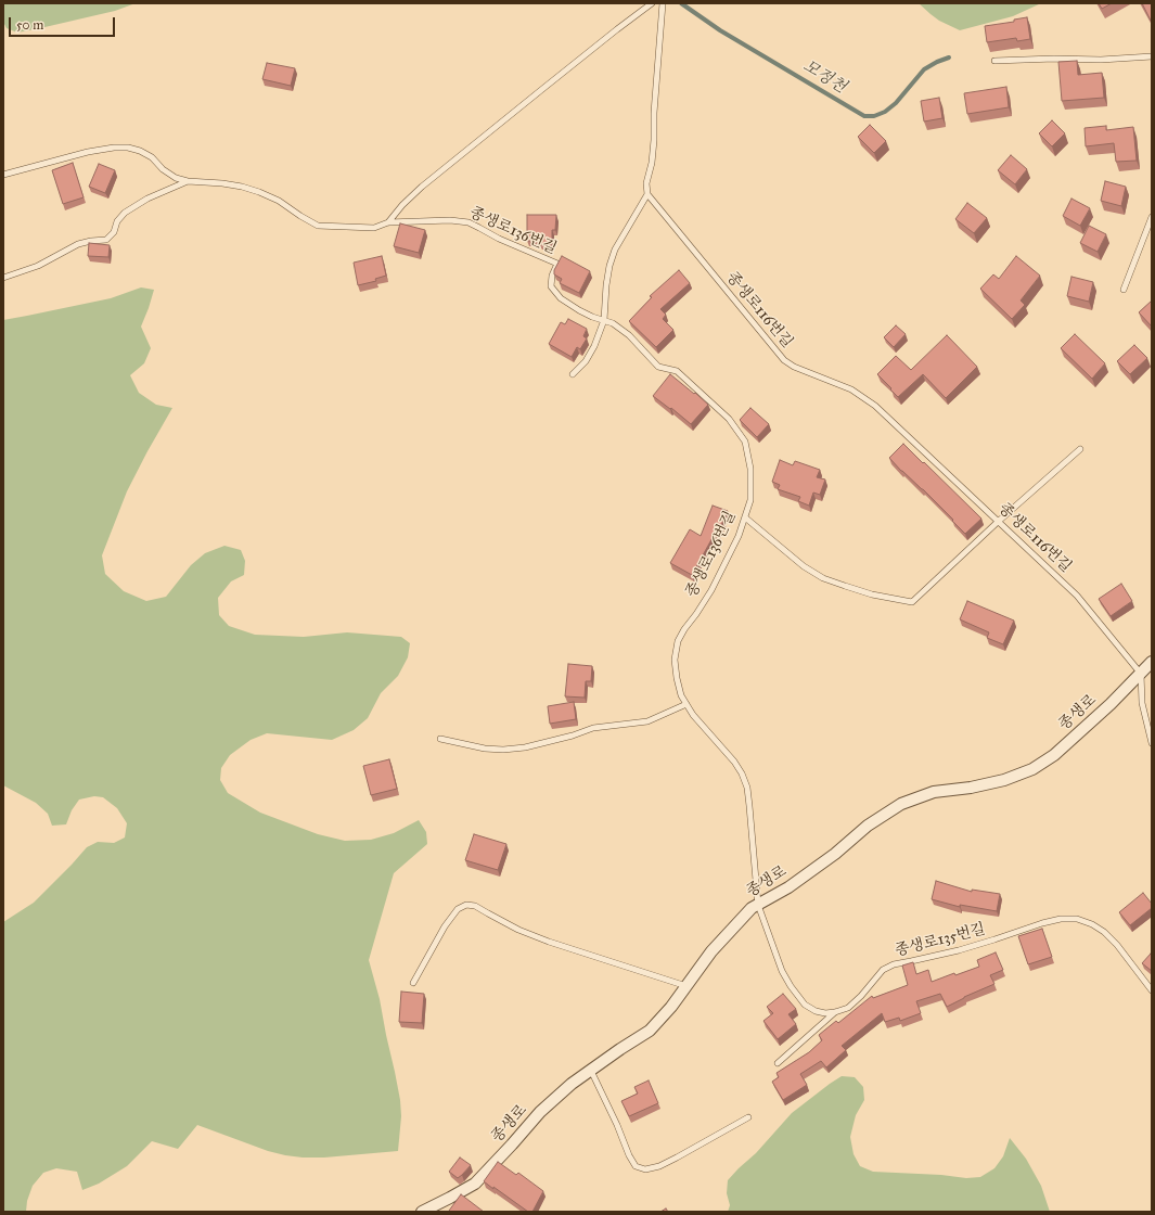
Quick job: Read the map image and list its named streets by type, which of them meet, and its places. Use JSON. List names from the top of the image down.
{
  "streets": {
    "street": ["종생로"],
    "lane": ["종생로136번길", "종생로116번길", "종생로135번길"]
  },
  "crossings": [
    ["종생로136번길", "종생로"],
    ["종생로116번길", "종생로"]
  ],
  "water": ["모정천"],
  "scale_bar": "50 m"
}
